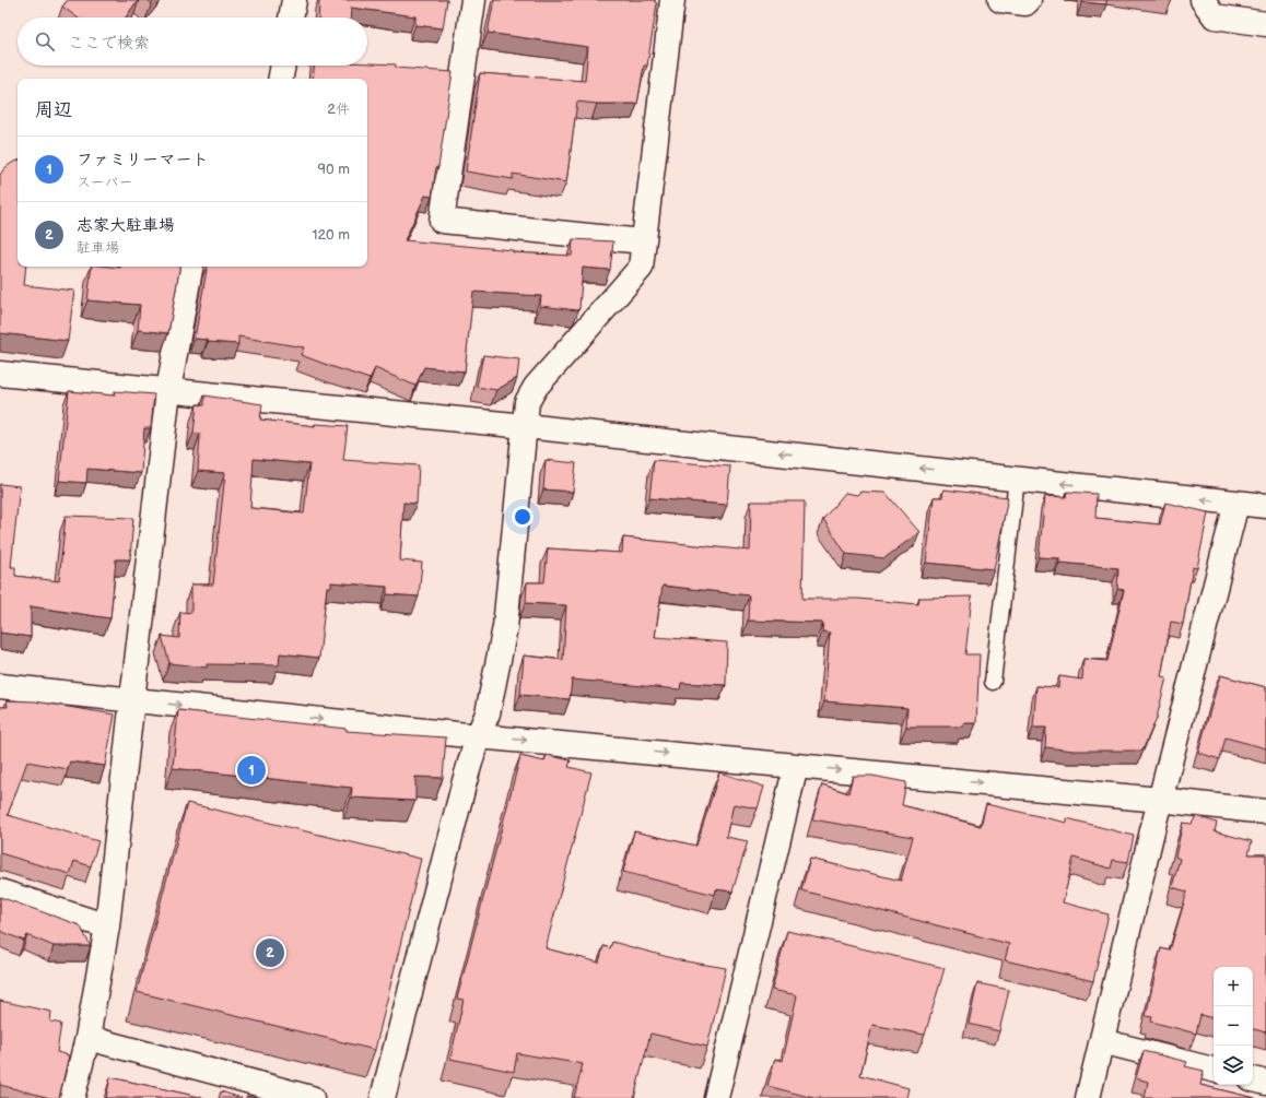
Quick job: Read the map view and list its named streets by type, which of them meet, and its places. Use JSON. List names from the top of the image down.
{
  "page": {
    "search": "ここで検索",
    "heading": ["周辺", "2件"],
    "list": [
      {
        "mark": "1",
        "name": "ファミリーマート",
        "note": "スーパー",
        "value": "90 m"
      },
      {
        "mark": "2",
        "name": "志家大駐車場",
        "note": "駐車場",
        "value": "120 m"
      }
    ],
    "pins": ["1", "2"],
    "map_buttons": ["+", "−"]
  }
}
